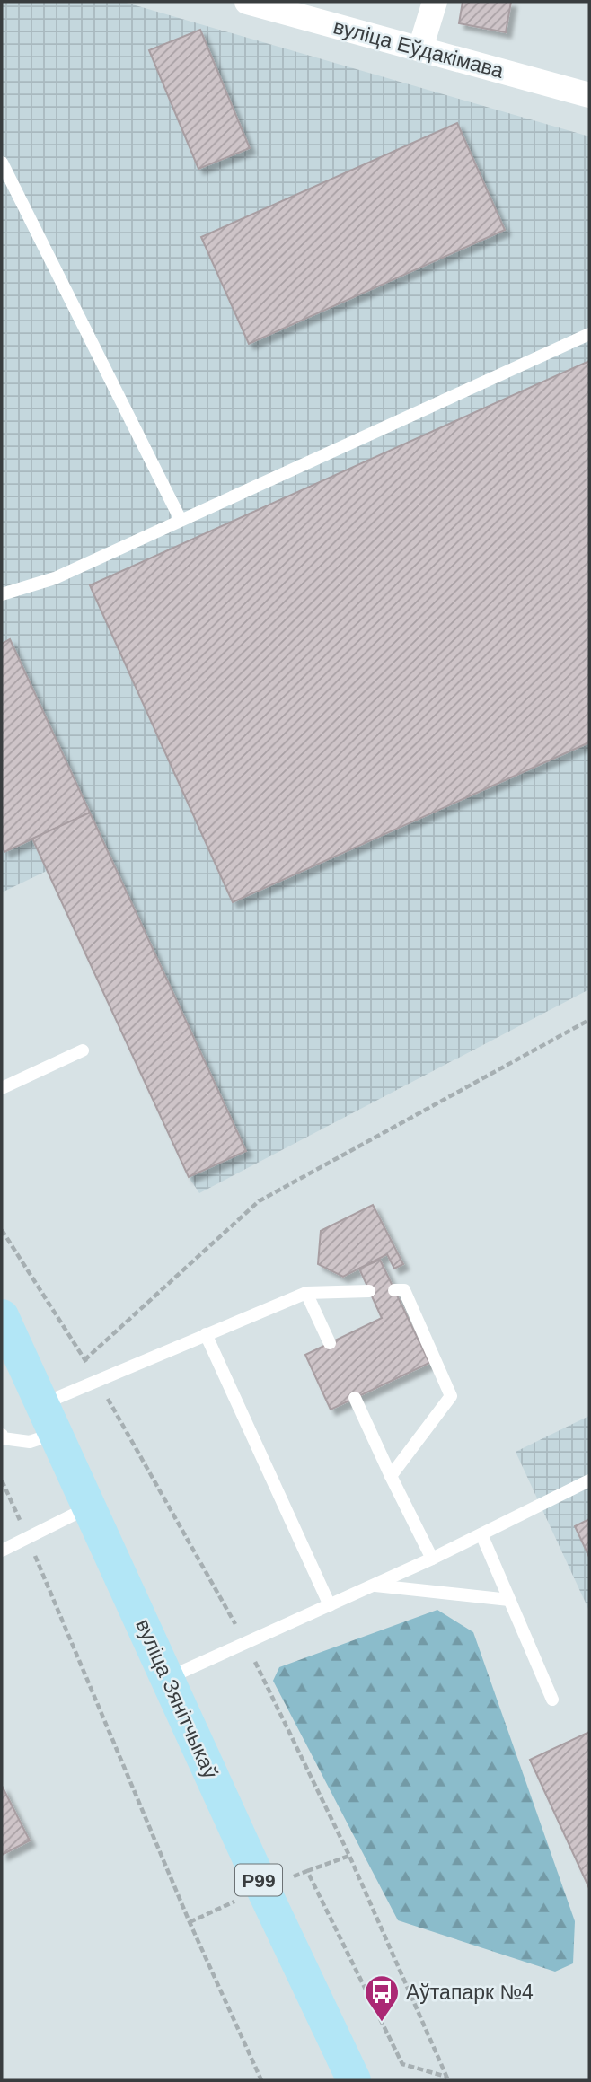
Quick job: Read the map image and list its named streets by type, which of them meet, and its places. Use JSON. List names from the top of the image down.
{
  "streets": {
    "main road": ["вуліца Зянітчыкаў", "Р99"],
    "street": ["вуліца Еўдакімава"]
  },
  "places": {
    "bus stop": ["Аўтапарк №4"]
  }
}
